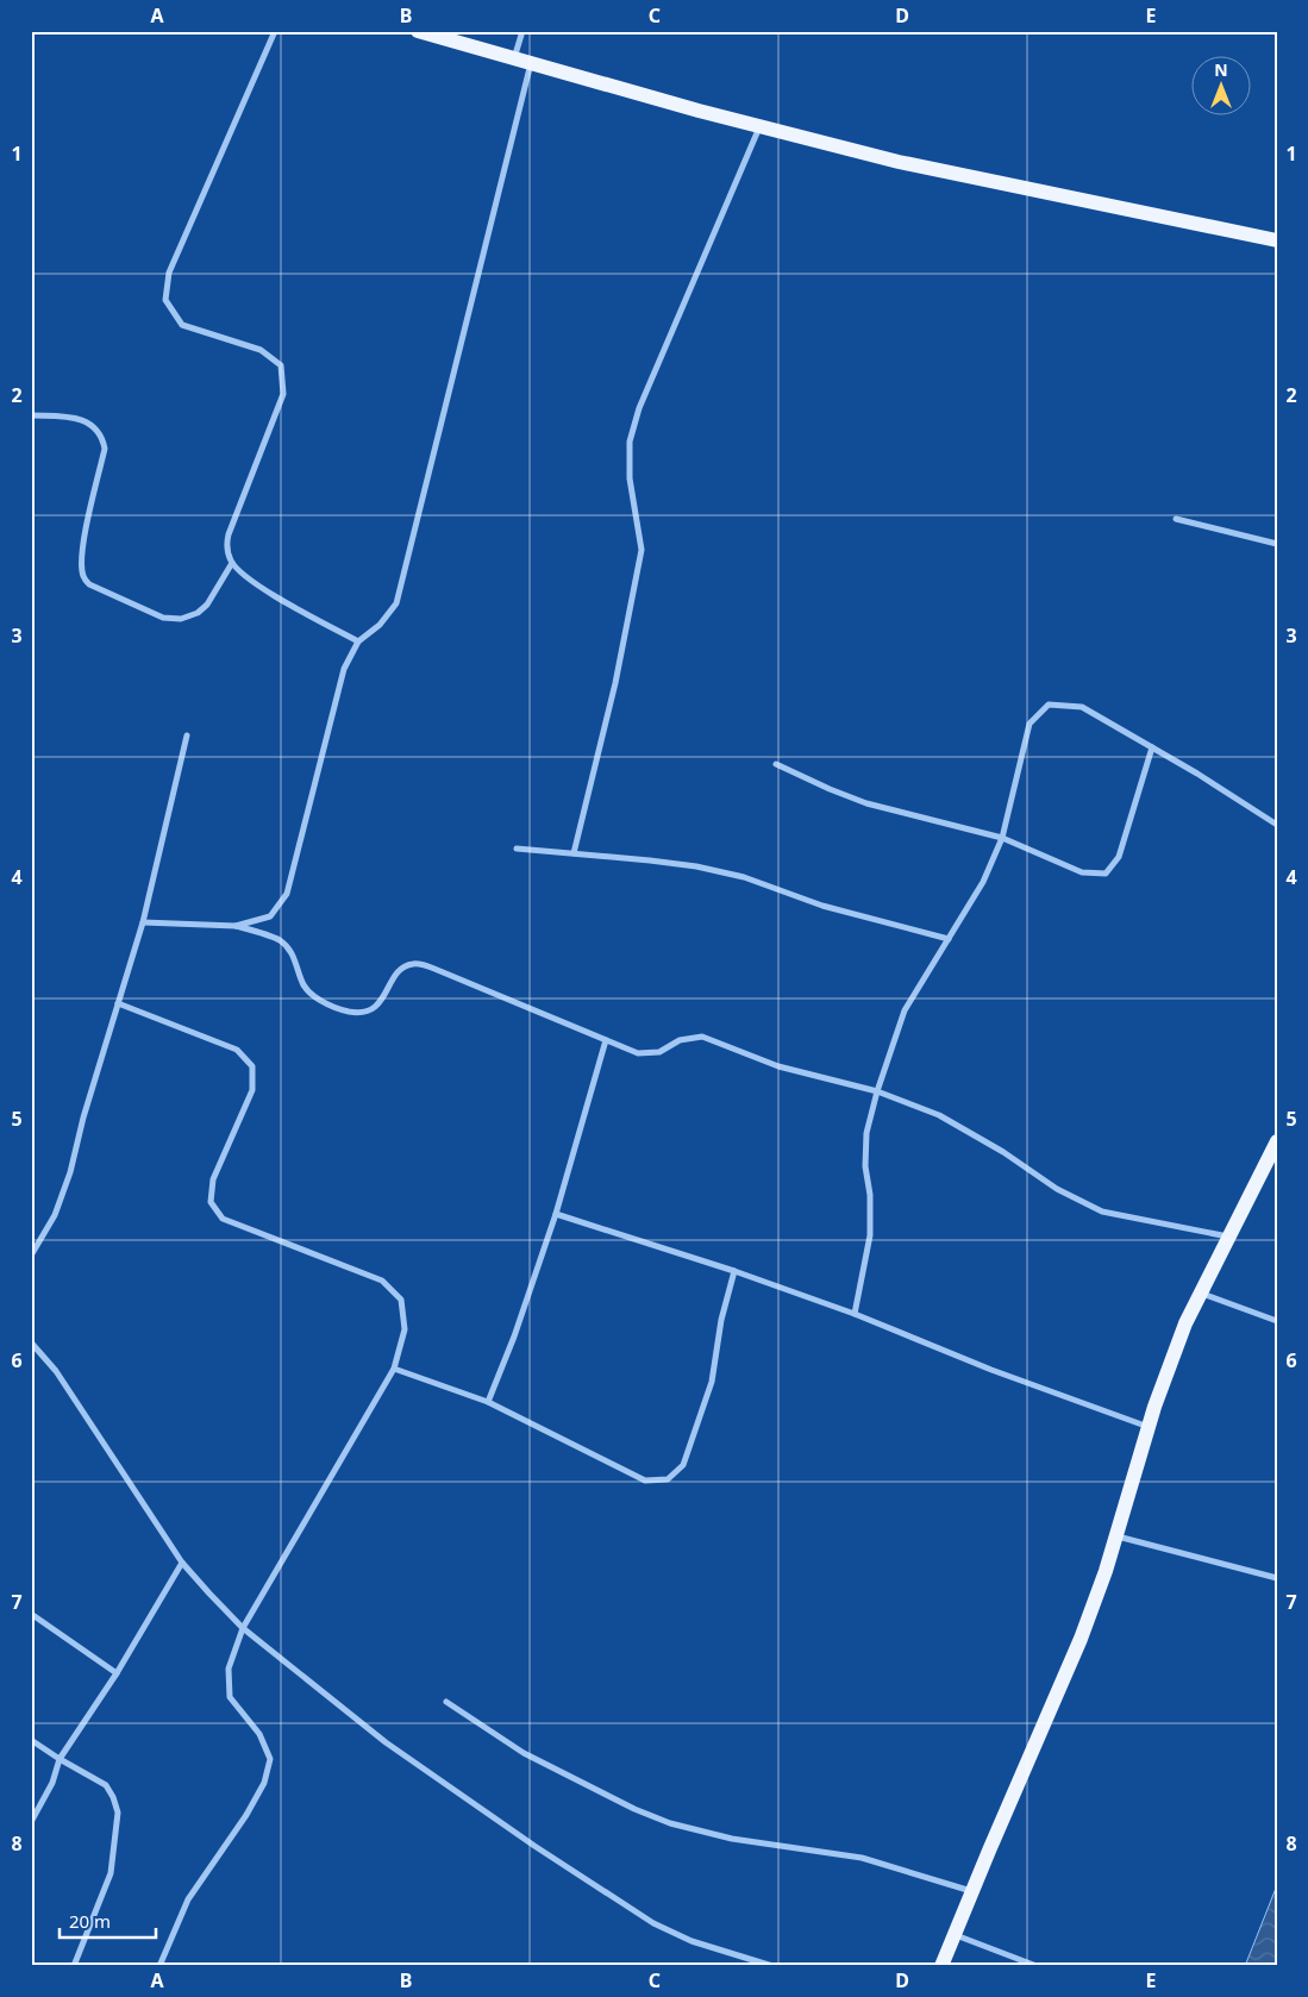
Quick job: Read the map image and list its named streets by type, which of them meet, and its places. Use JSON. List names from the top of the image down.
{
  "scale_bar": "20 m",
  "north": "top",
  "grid": {
    "columns": [
      "A",
      "B",
      "C",
      "D",
      "E"
    ],
    "rows": [
      "1",
      "2",
      "3",
      "4",
      "5",
      "6",
      "7",
      "8"
    ]
  }
}
